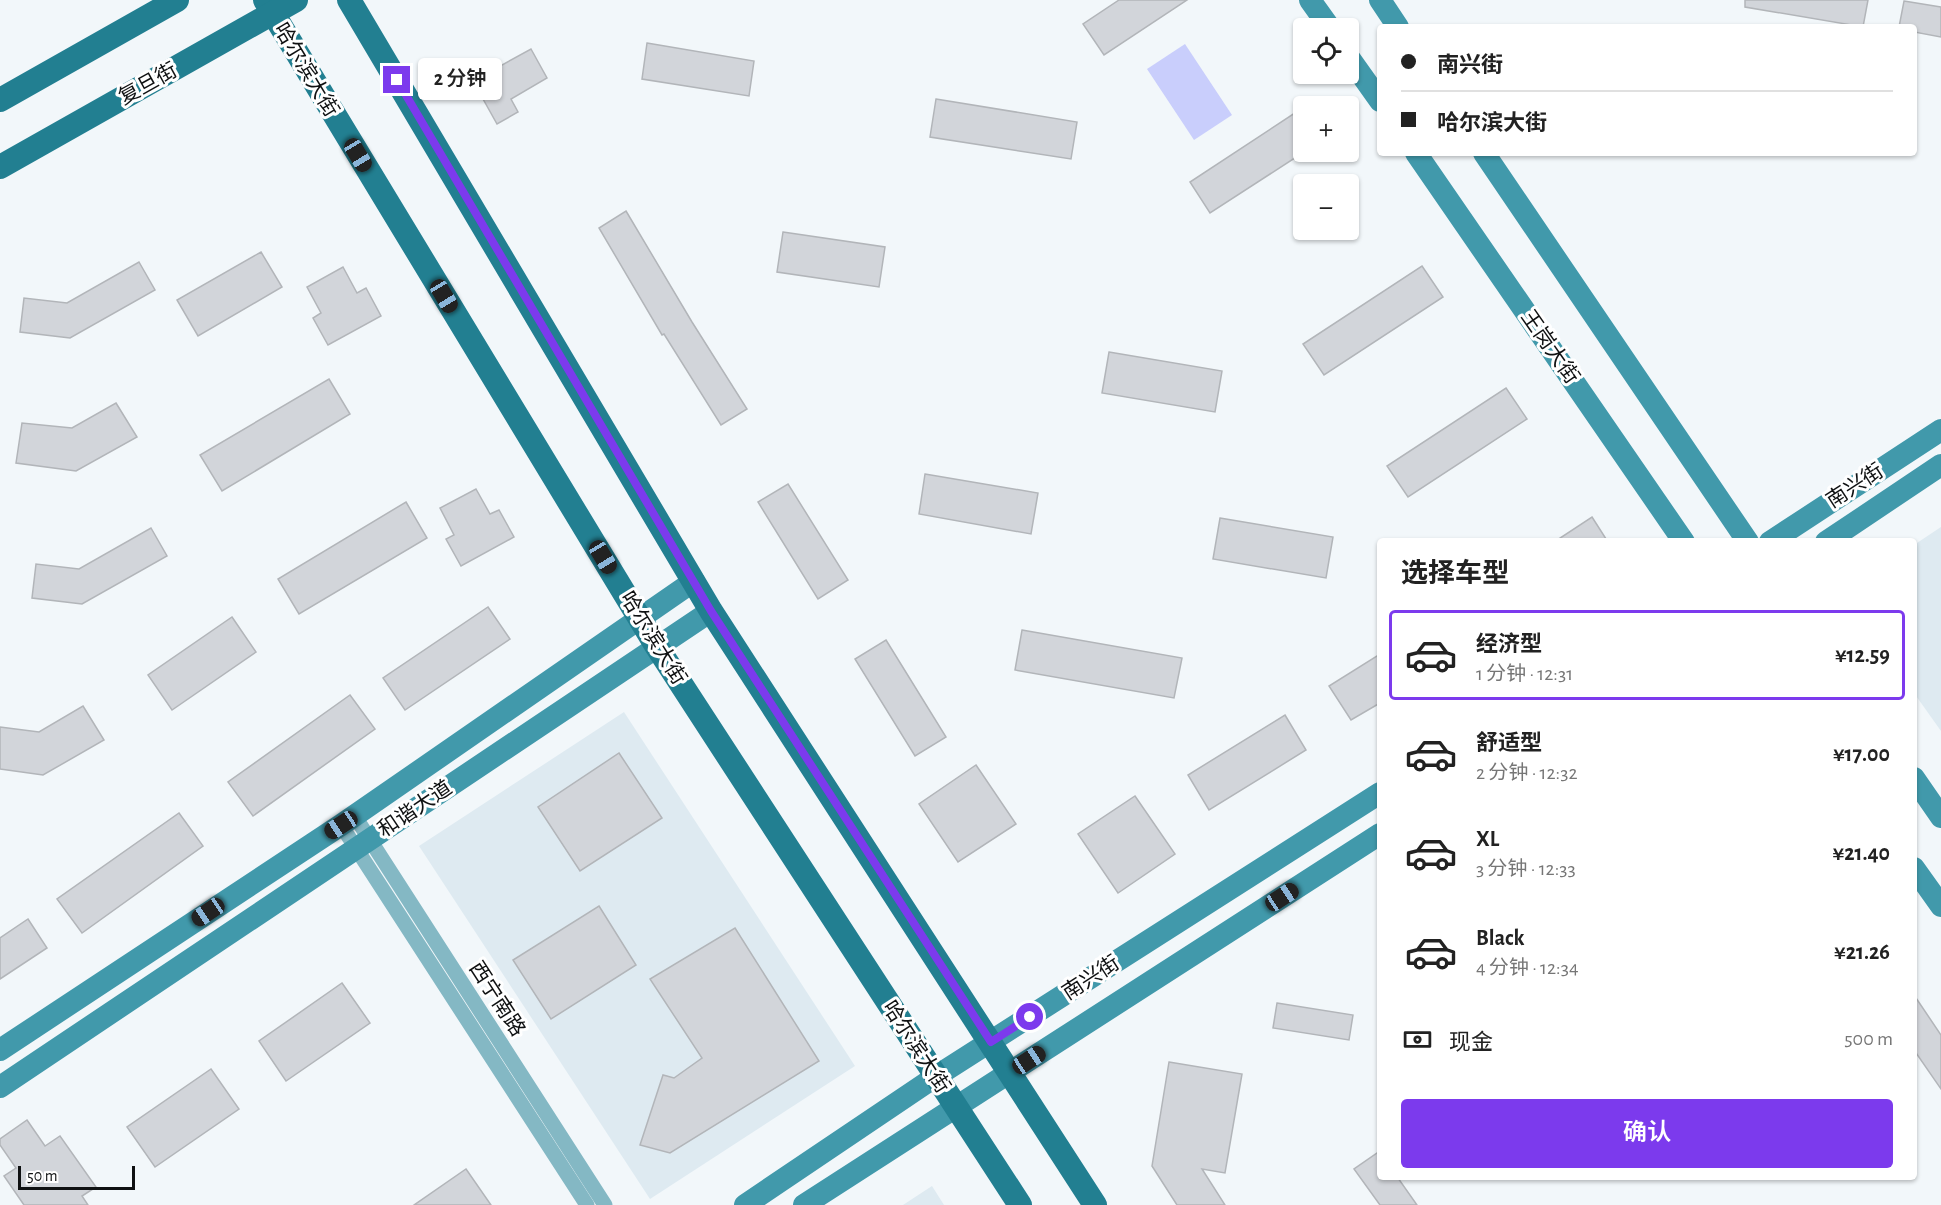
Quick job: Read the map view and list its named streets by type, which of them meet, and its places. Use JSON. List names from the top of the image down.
{
  "streets": {
    "main road": [
      "哈尔滨大街",
      "复旦街",
      "王岗大街",
      "南兴街",
      "和谐大道"
    ],
    "street": ["西宁南路"]
  },
  "crossings": [
    ["哈尔滨大街", "复旦街"],
    ["哈尔滨大街", "南兴街"],
    ["哈尔滨大街", "和谐大道"],
    ["和谐大道", "西宁南路"]
  ],
  "scale_bar": "50 m",
  "page": {
    "map_buttons": ["+", "−"],
    "banner": ["南兴街", "哈尔滨大街"],
    "bubble": "2 分钟",
    "heading": "选择车型",
    "list": [
      {
        "name": "经济型",
        "note": "1 分钟 · 12:31",
        "value": "¥12.59"
      },
      {
        "name": "舒适型",
        "note": "2 分钟 · 12:32",
        "value": "¥17.00"
      },
      {
        "name": "XL",
        "note": "3 分钟 · 12:33",
        "value": "¥21.40"
      },
      {
        "name": "Black",
        "note": "4 分钟 · 12:34",
        "value": "¥21.26"
      }
    ],
    "pay": ["现金", "500 m"],
    "buttons": "确认",
    "scale": "50 m"
  }
}
